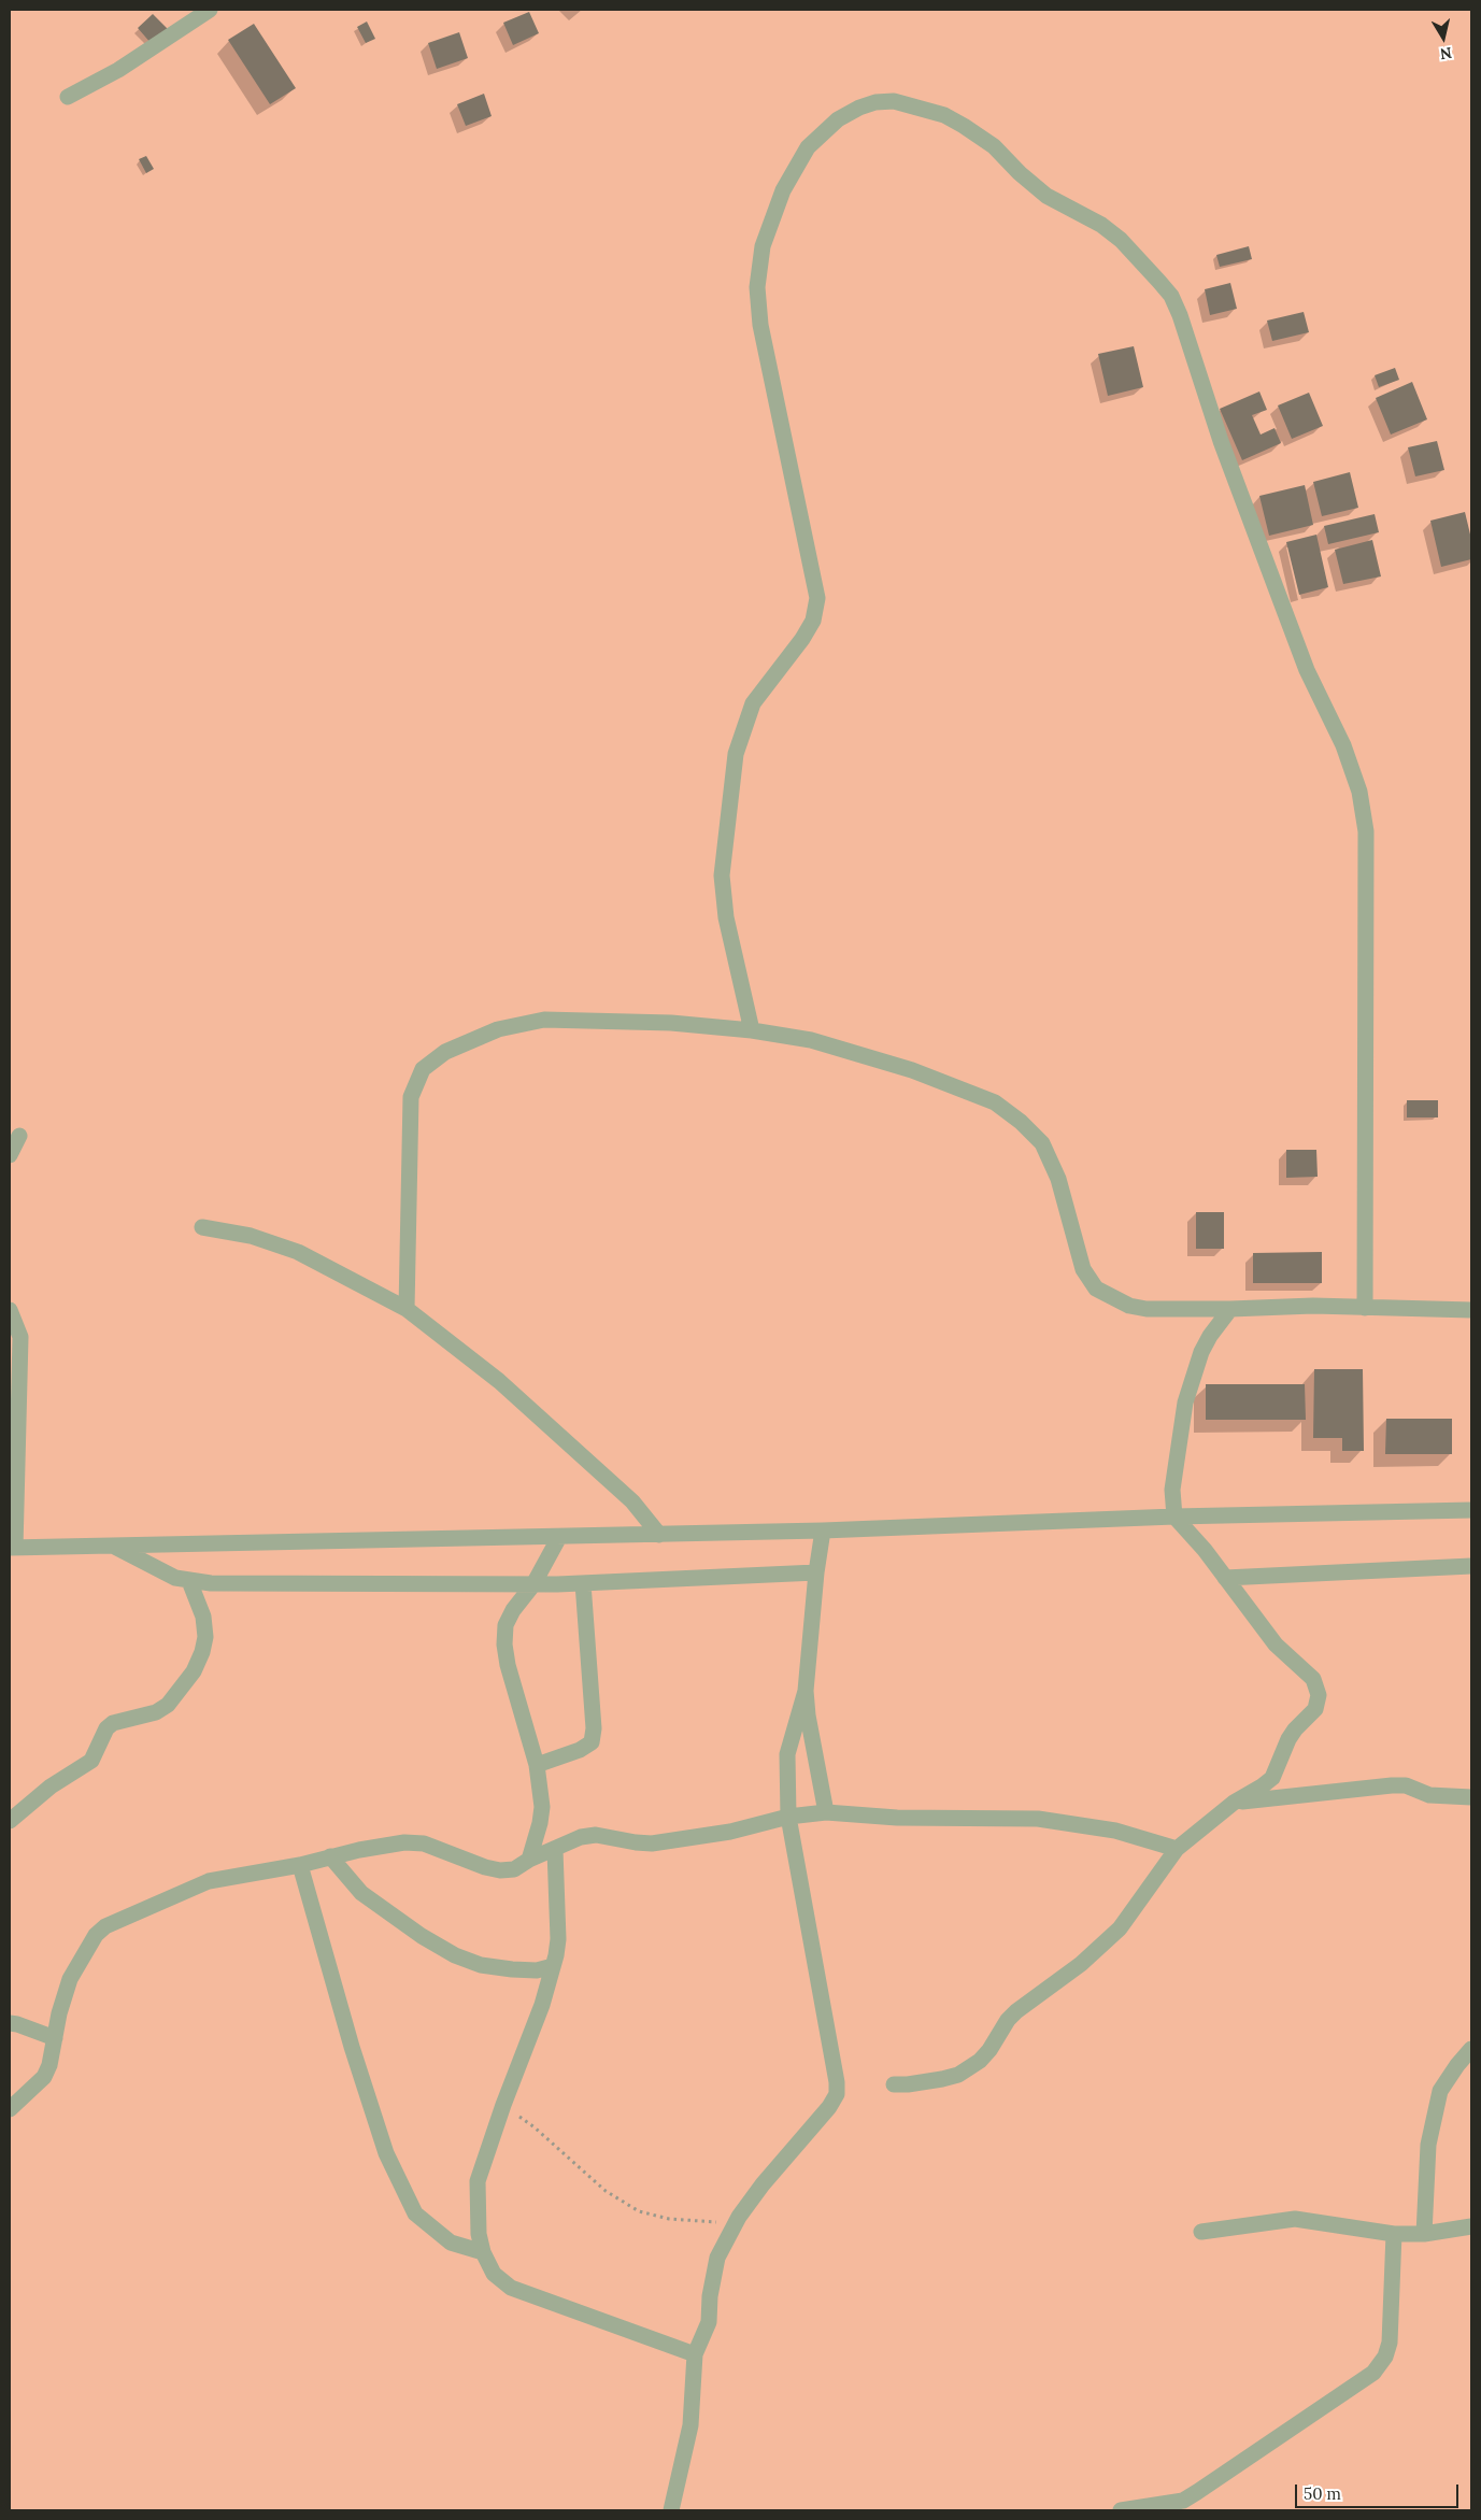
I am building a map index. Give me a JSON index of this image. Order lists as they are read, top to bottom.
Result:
{
  "scale_bar": "50 m",
  "north": "bottom"
}
